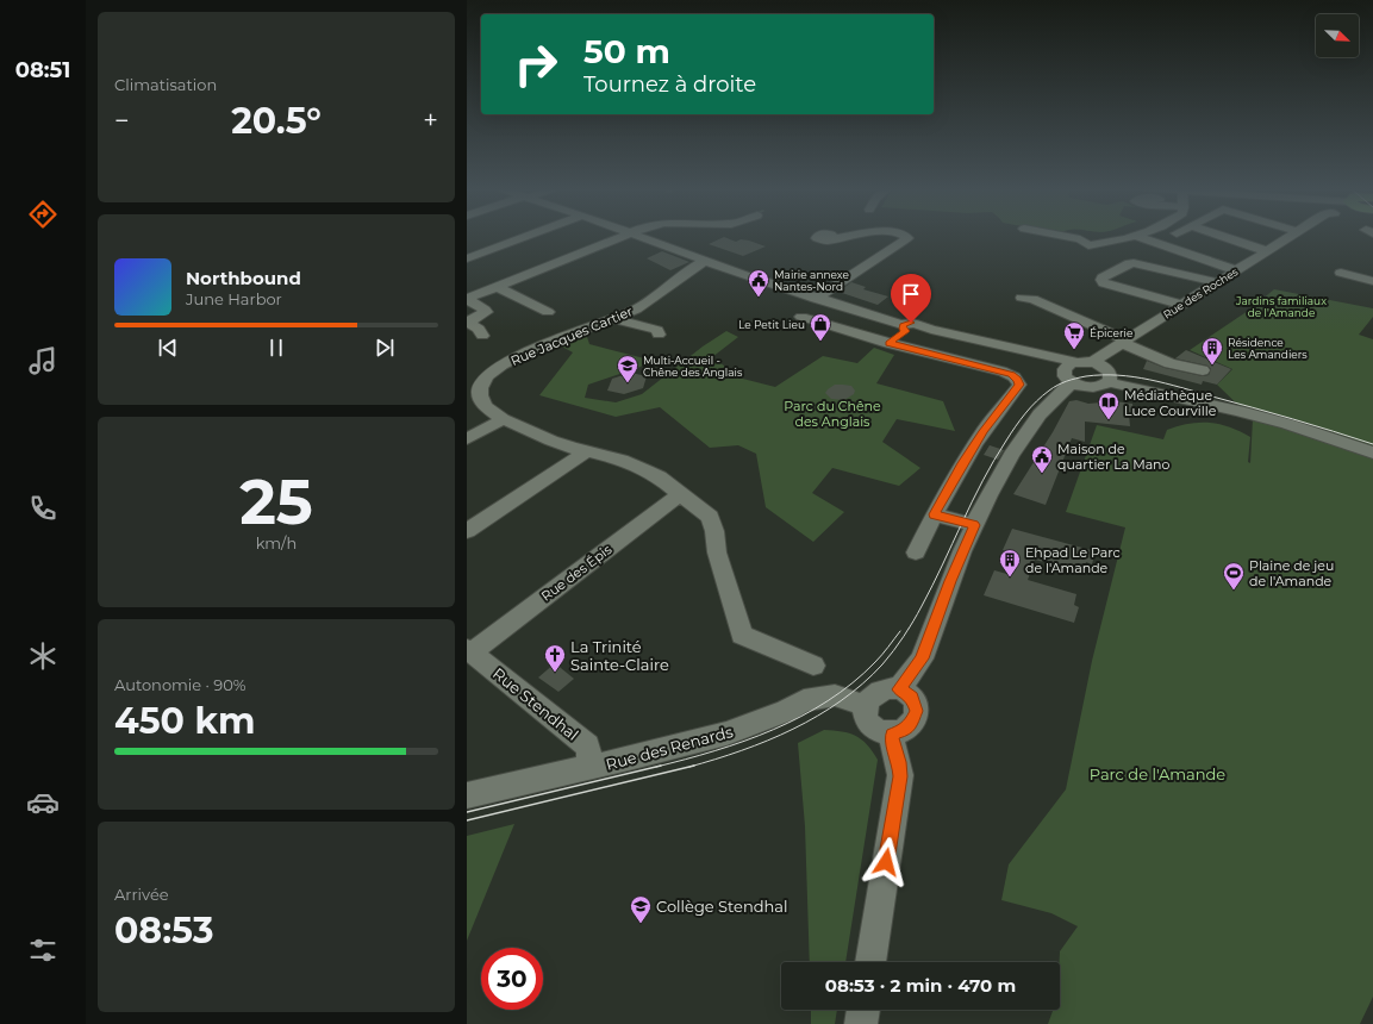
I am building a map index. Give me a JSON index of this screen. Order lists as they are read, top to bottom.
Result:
{
  "streets": {
    "street": [
      "Rue des Roches",
      "Rue Jacques Cartier",
      "Rue des Épis",
      "Rue Stendhal",
      "Rue des Renards"
    ]
  },
  "crossings": [
    ["Rue des Roches", "Rue des Renards"],
    ["Rue Jacques Cartier", "Rue des Épis"],
    ["Rue des Épis", "Rue Stendhal"],
    ["Rue Stendhal", "Rue des Renards"]
  ],
  "parks": ["Jardins familiaux de l'Amande", "Parc du Chêne des Anglais", "Parc de l'Amande"],
  "places": {
    "public building": ["Mairie annexe Nantes-Nord", "Maison de quartier La Mano"],
    "shop": ["Le Petit Lieu"],
    "supermarket": ["Épicerie"],
    "building": ["Résidence Les Amandiers", "Ehpad Le Parc de l'Amande"],
    "school or university": ["Multi-Accueil - Chêne des Anglais", "Collège Stendhal"],
    "library": ["Médiathèque Luce Courville"],
    "sports": ["Plaine de jeu de l'Amande"],
    "church": ["La Trinité Sainte-Claire"]
  },
  "north": "bottom right",
  "page": {
    "tabs": "08:51",
    "tile": [
      "Climatisation",
      ["25", "km/h"],
      ["Autonomie · 90%", "450 km"],
      ["Arrivée", "08:53"]
    ],
    "turn": ["50 m", "Tournez à droite"],
    "heat": ["−", "20.5°", "+"],
    "song": ["Northbound", "June Harbor"],
    "limit": "30",
    "trip": "08:53 · 2 min · 470 m"
  }
}
